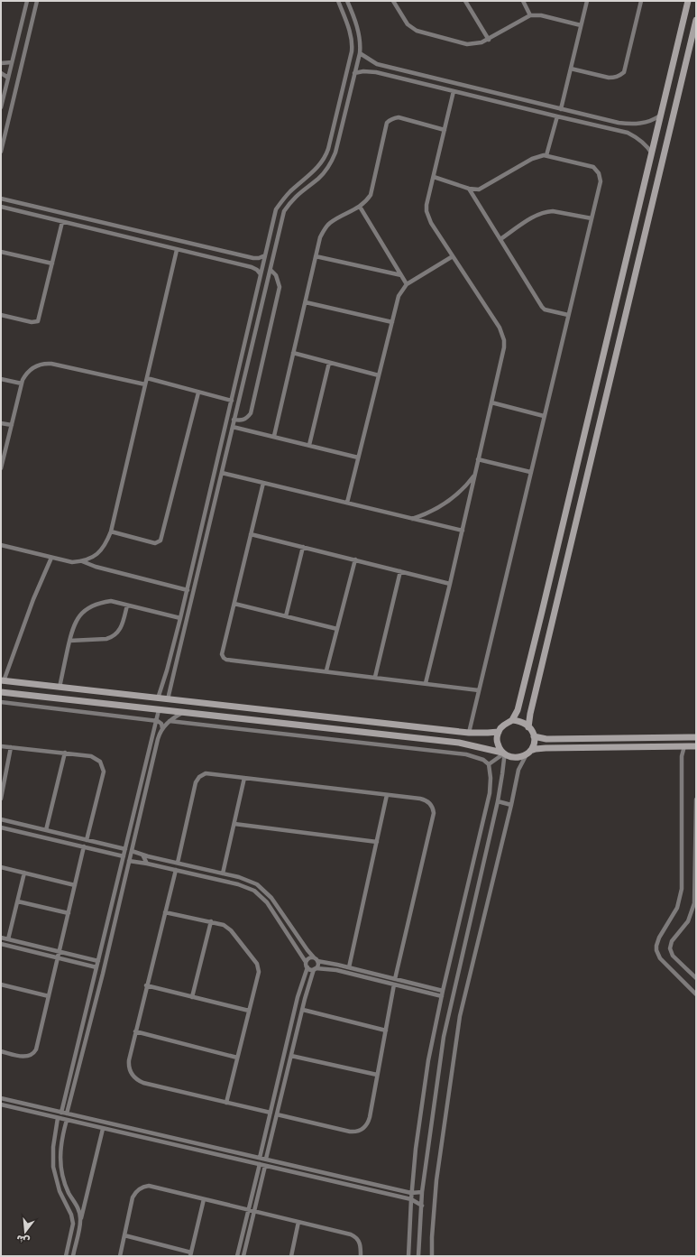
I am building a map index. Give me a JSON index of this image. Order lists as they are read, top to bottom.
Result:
{
  "north": "bottom"
}
